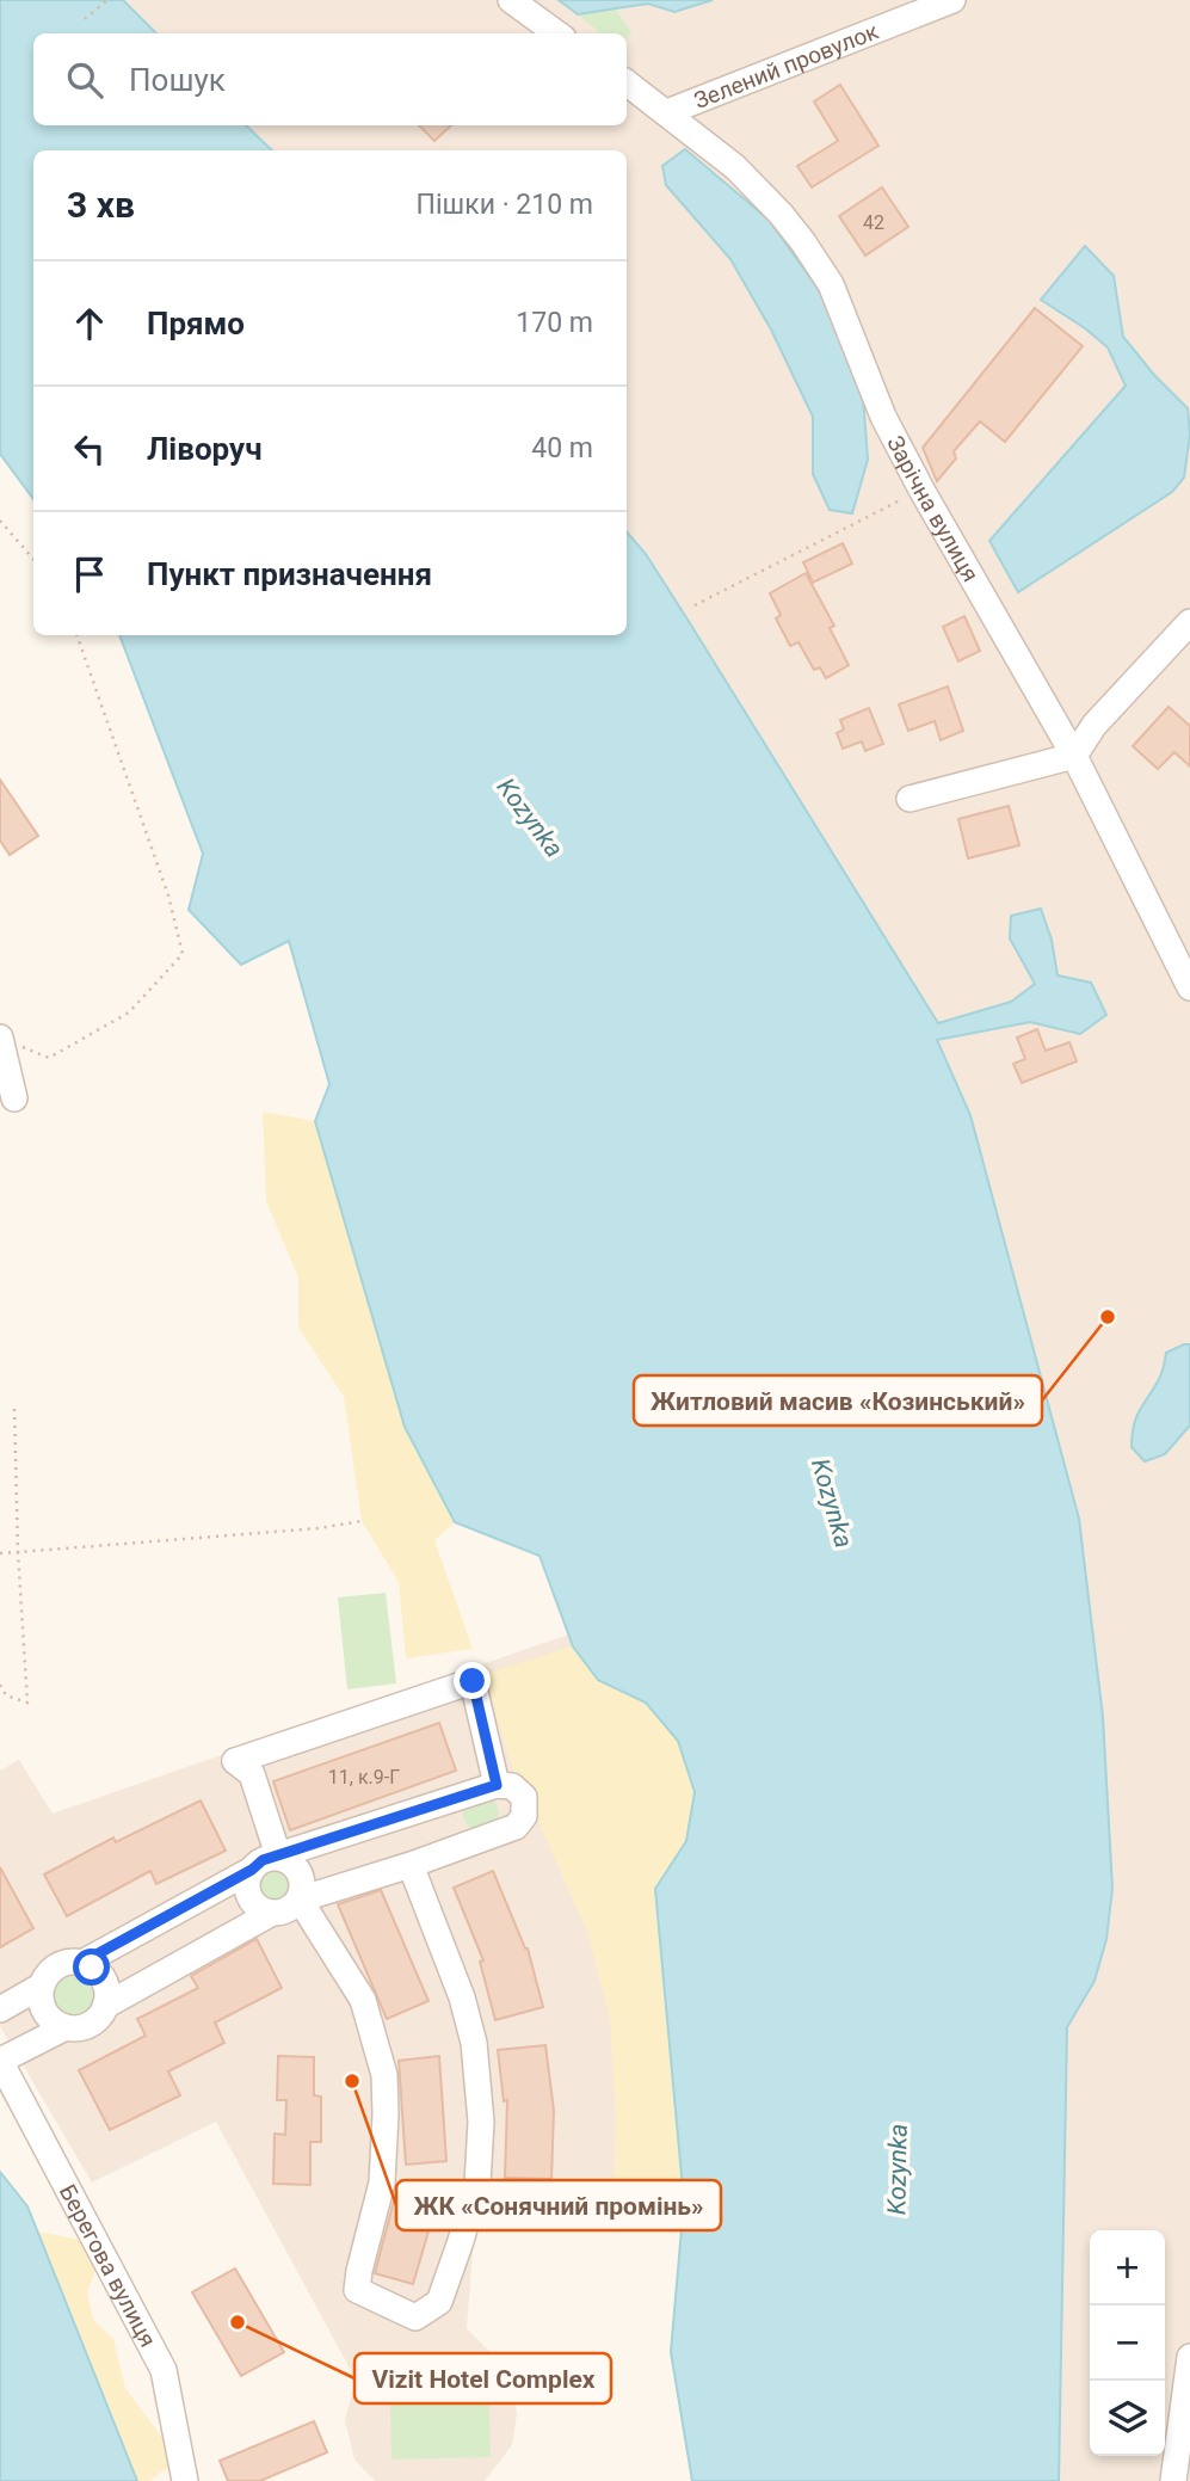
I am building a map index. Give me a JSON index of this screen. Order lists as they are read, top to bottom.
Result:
{
  "streets": {
    "street": ["Зелений провулок", "Зарічна вулиця", "Берегова вулиця"]
  },
  "crossings": [
    ["Зелений провулок", "Зарічна вулиця"]
  ],
  "water": ["Kozynka"],
  "places": ["Житловий масив «Козинський»", "ЖК «Сонячний промінь»", "Vizit Hotel Complex"],
  "house_numbers": ["42", "11, к.9-Г"],
  "page": {
    "search": "Пошук",
    "heading": ["3 хв", "Пішки · 210 m"],
    "list": [
      ["Прямо", "170 m"],
      ["Ліворуч", "40 m"],
      "Пункт призначення"
    ],
    "map_buttons": ["+", "−"]
  }
}
